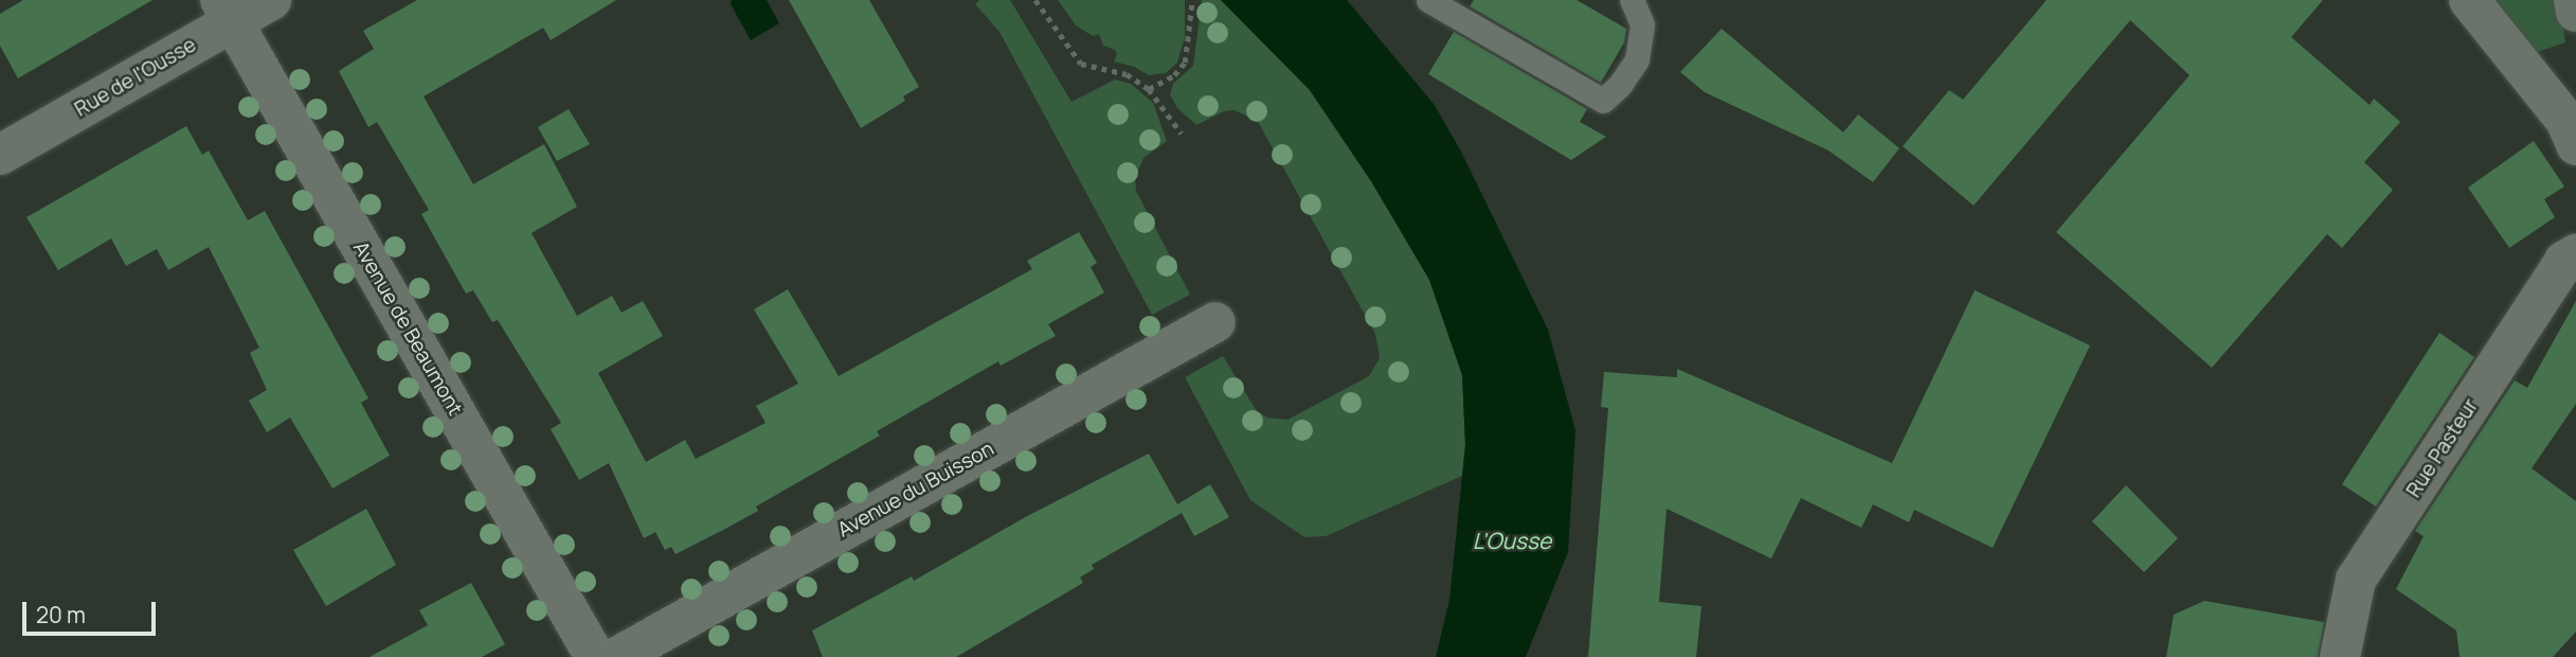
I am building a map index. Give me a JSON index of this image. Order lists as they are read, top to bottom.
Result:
{
  "streets": {
    "street": [
      "Rue de l'Ousse",
      "Avenue de Beaumont",
      "Rue Pasteur",
      "Avenue du Buisson"
    ]
  },
  "crossings": [
    ["Rue de l'Ousse", "Avenue de Beaumont"]
  ],
  "water": ["L'Ousse"],
  "scale_bar": "20 m"
}
